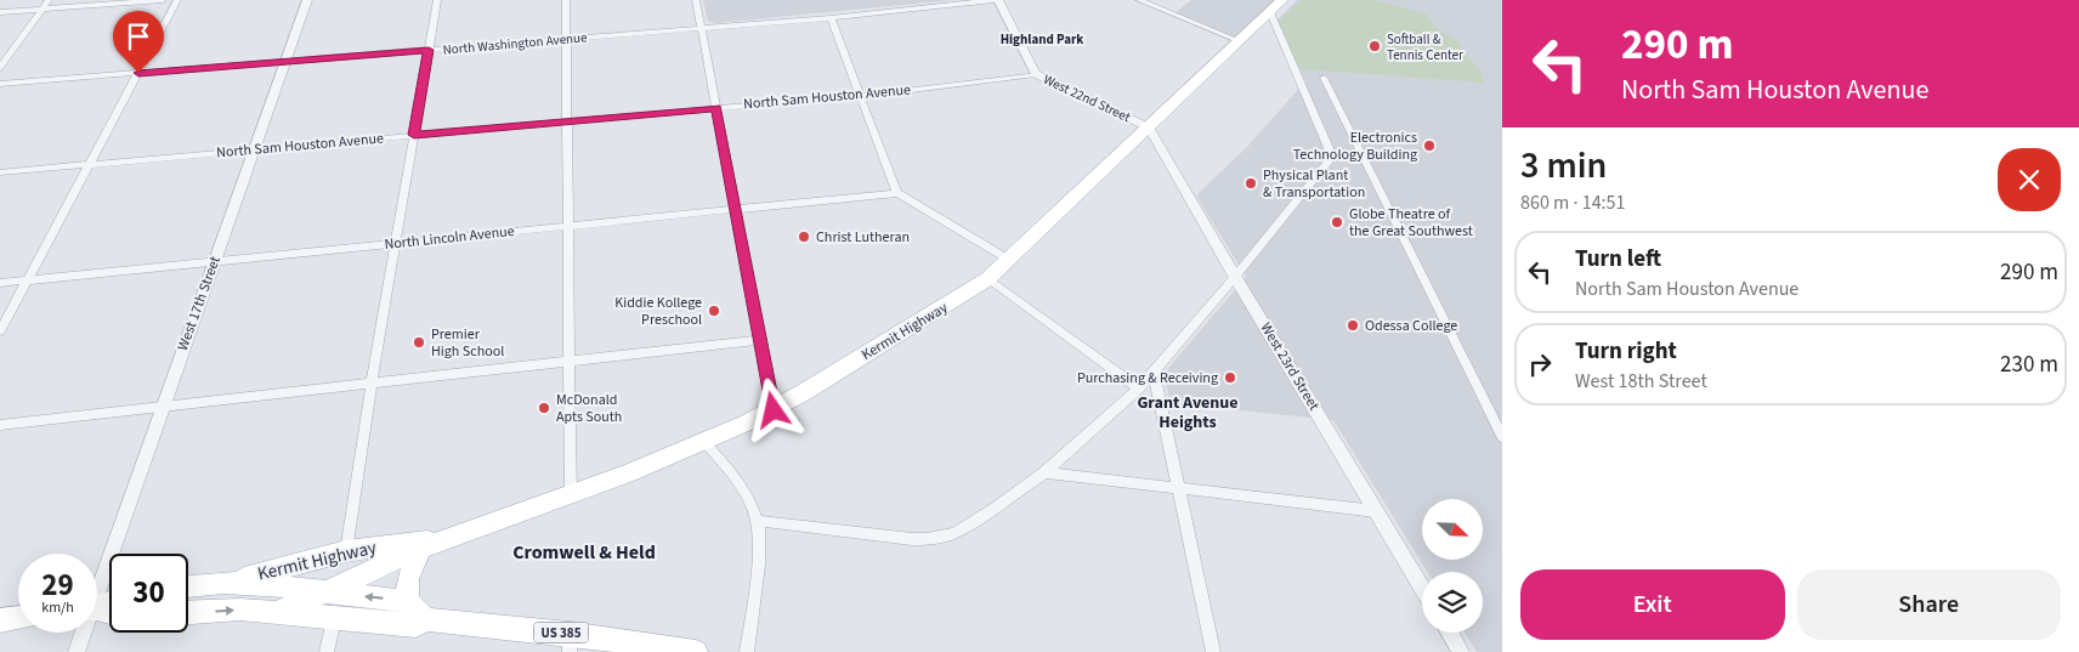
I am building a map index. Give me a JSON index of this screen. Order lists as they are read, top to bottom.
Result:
{
  "streets": {
    "main road": ["Kermit Highway", "US 385"],
    "street": [
      "North Washington Avenue",
      "North Sam Houston Avenue",
      "West 22nd Street",
      "North Lincoln Avenue",
      "West 17th Street",
      "West 23rd Street"
    ]
  },
  "crossings": [
    ["North Washington Avenue", "West 17th Street"],
    ["North Sam Houston Avenue", "West 22nd Street"],
    ["North Sam Houston Avenue", "West 17th Street"],
    ["West 22nd Street", "Kermit Highway"],
    ["West 22nd Street", "West 23rd Street"],
    ["North Lincoln Avenue", "West 17th Street"],
    ["Kermit Highway", "West 23rd Street"],
    ["Kermit Highway", "US 385"]
  ],
  "districts": ["Highland Park", "Grant Avenue Heights", "Cromwell & Held"],
  "places": [
    "Softball & Tennis Center",
    "Electronics Technology Building",
    "Physical Plant & Transportation",
    "Globe Theatre of the Great Southwest",
    "Christ Lutheran",
    "Kiddie Kollege Preschool",
    "Odessa College",
    "Premier High School",
    "Purchasing & Receiving",
    "McDonald Apts South"
  ],
  "north": "bottom right",
  "page": {
    "turn": ["290 m", "North Sam Houston Avenue"],
    "heading": ["3 min", "860 m · 14:51"],
    "list": [
      {
        "name": "Turn left",
        "note": "North Sam Houston Avenue",
        "value": "290 m"
      },
      {
        "name": "Turn right",
        "note": "West 18th Street",
        "value": "230 m"
      }
    ],
    "speed": "29 km/h",
    "limit": "30",
    "buttons": ["Exit", "Share"]
  }
}
